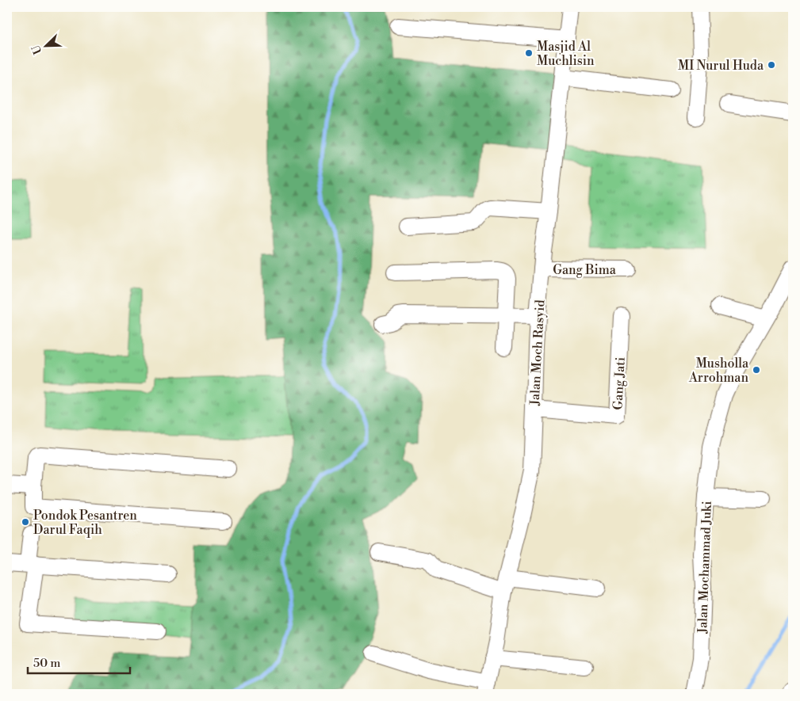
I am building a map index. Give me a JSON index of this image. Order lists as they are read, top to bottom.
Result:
{
  "streets": {
    "street": [
      "Gang Bima",
      "Jalan Moch Rasyid",
      "Gang Jati",
      "Jalan Mochammad Juki"
    ]
  },
  "crossings": [
    ["Gang Bima", "Jalan Moch Rasyid"],
    ["Jalan Moch Rasyid", "Gang Jati"]
  ],
  "places": [
    "Masjid Al Muchlisin",
    "MI Nurul Huda",
    "Musholla Arrohman",
    "Pondok Pesantren Darul Faqih"
  ],
  "scale_bar": "50 m",
  "north": "bottom left"
}
